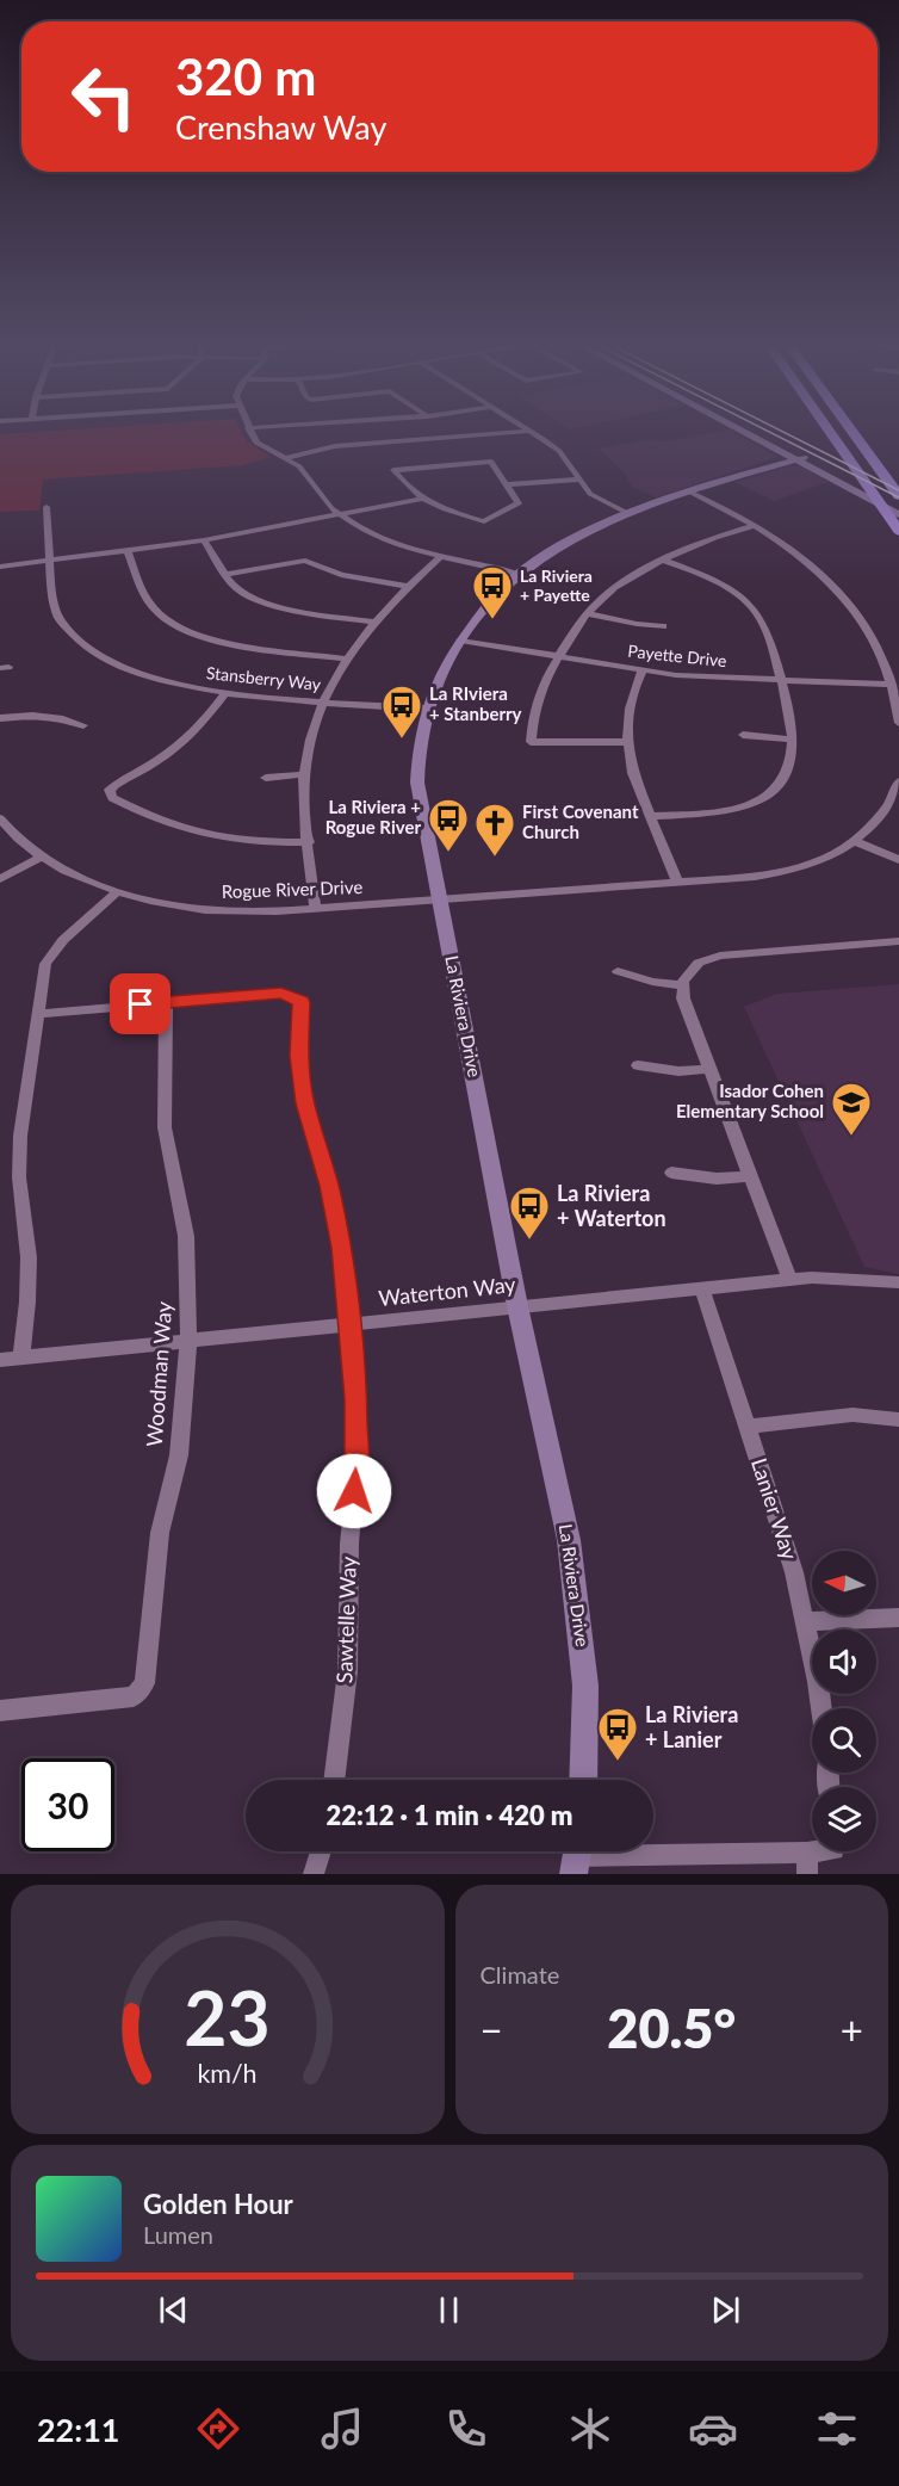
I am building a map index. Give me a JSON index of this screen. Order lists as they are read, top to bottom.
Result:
{
  "streets": {
    "street": [
      "Payette Drive",
      "Stansberry Way",
      "Rogue River Drive",
      "La Riviera Drive",
      "Waterton Way",
      "Woodman Way",
      "Lanier Way",
      "Sawtelle Way"
    ]
  },
  "crossings": [
    ["Payette Drive", "La Riviera Drive"],
    ["Stansberry Way", "La Riviera Drive"],
    ["Rogue River Drive", "La Riviera Drive"],
    ["La Riviera Drive", "Waterton Way"],
    ["Waterton Way", "Woodman Way"],
    ["Waterton Way", "Lanier Way"],
    ["Waterton Way", "Sawtelle Way"],
    ["Woodman Way", "Sawtelle Way"]
  ],
  "places": {
    "bus stop": [
      "La Riviera + Payette",
      "La RIviera + Stanberry",
      "La Riviera + Rogue River",
      "La Riviera + Waterton",
      "La Riviera + Lanier"
    ],
    "church": ["First Covenant Church"],
    "school or university": ["Isador Cohen Elementary School"]
  },
  "north": "left",
  "page": {
    "turn": ["320 m", "Crenshaw Way"],
    "limit": "30",
    "trip": "22:12 · 1 min · 420 m",
    "tile": "Climate",
    "heat": ["−", "20.5°", "+"],
    "song": ["Golden Hour", "Lumen"],
    "tabs": "22:11",
    "gauge": ["23", "km/h"]
  }
}
